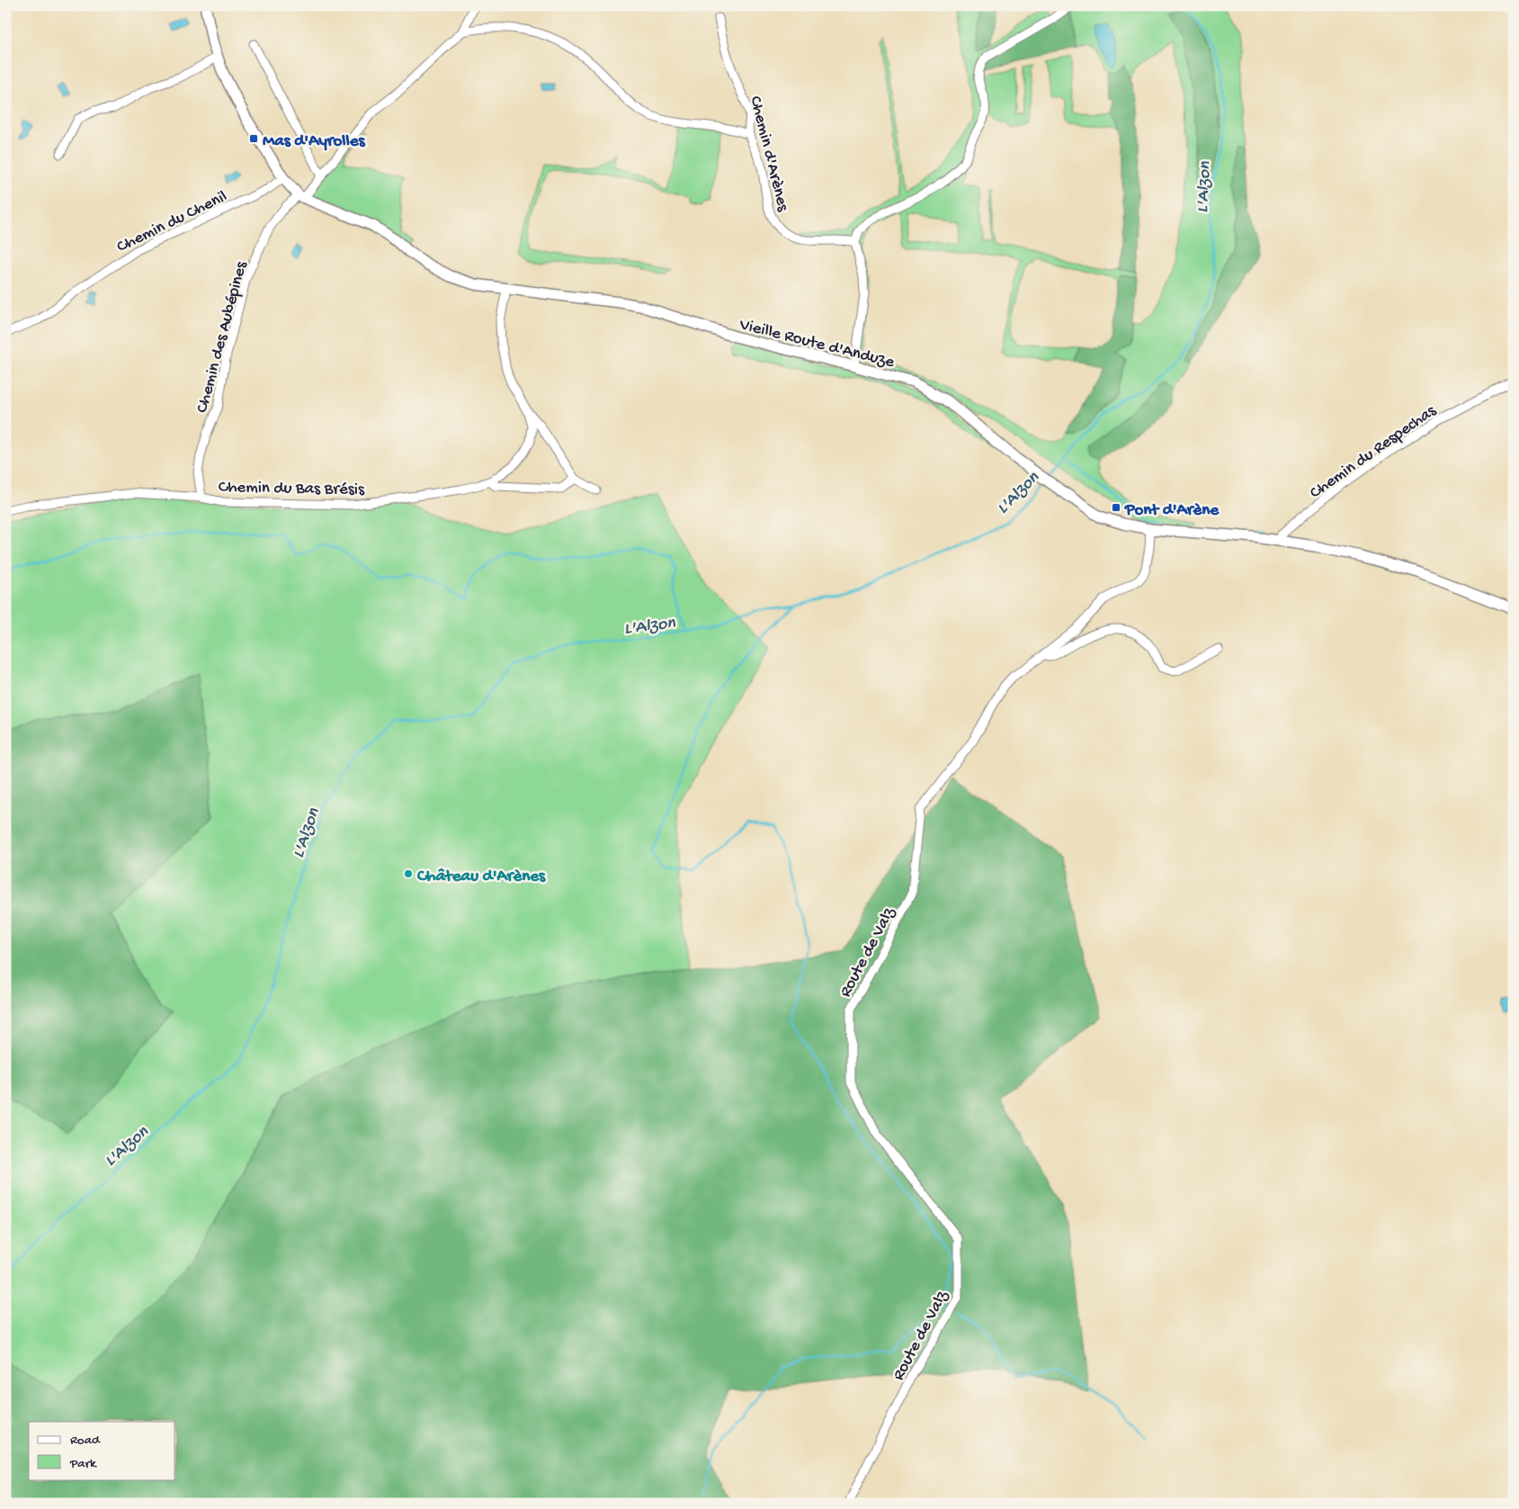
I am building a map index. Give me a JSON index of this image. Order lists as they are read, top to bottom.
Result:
{
  "streets": {
    "street": [
      "Chemin d'Arènes",
      "Chemin du Chenil",
      "Chemin des Aubépines",
      "Vieille Route d'Anduze",
      "Chemin du Respechas",
      "Chemin du Bas Brésis",
      "Route de Valz"
    ]
  },
  "crossings": [
    ["Chemin du Chenil", "Vieille Route d'Anduze"],
    ["Chemin des Aubépines", "Vieille Route d'Anduze"],
    ["Chemin des Aubépines", "Chemin du Bas Brésis"],
    ["Vieille Route d'Anduze", "Chemin du Respechas"],
    ["Vieille Route d'Anduze", "Chemin du Bas Brésis"],
    ["Vieille Route d'Anduze", "Route de Valz"]
  ],
  "water": ["L'Alzon"],
  "places": {
    "transit": ["Mas d'Ayrolles", "Pont d'Arène"],
    "other": ["Château d'Arènes"]
  },
  "legend": ["Road", "Park"]
}
